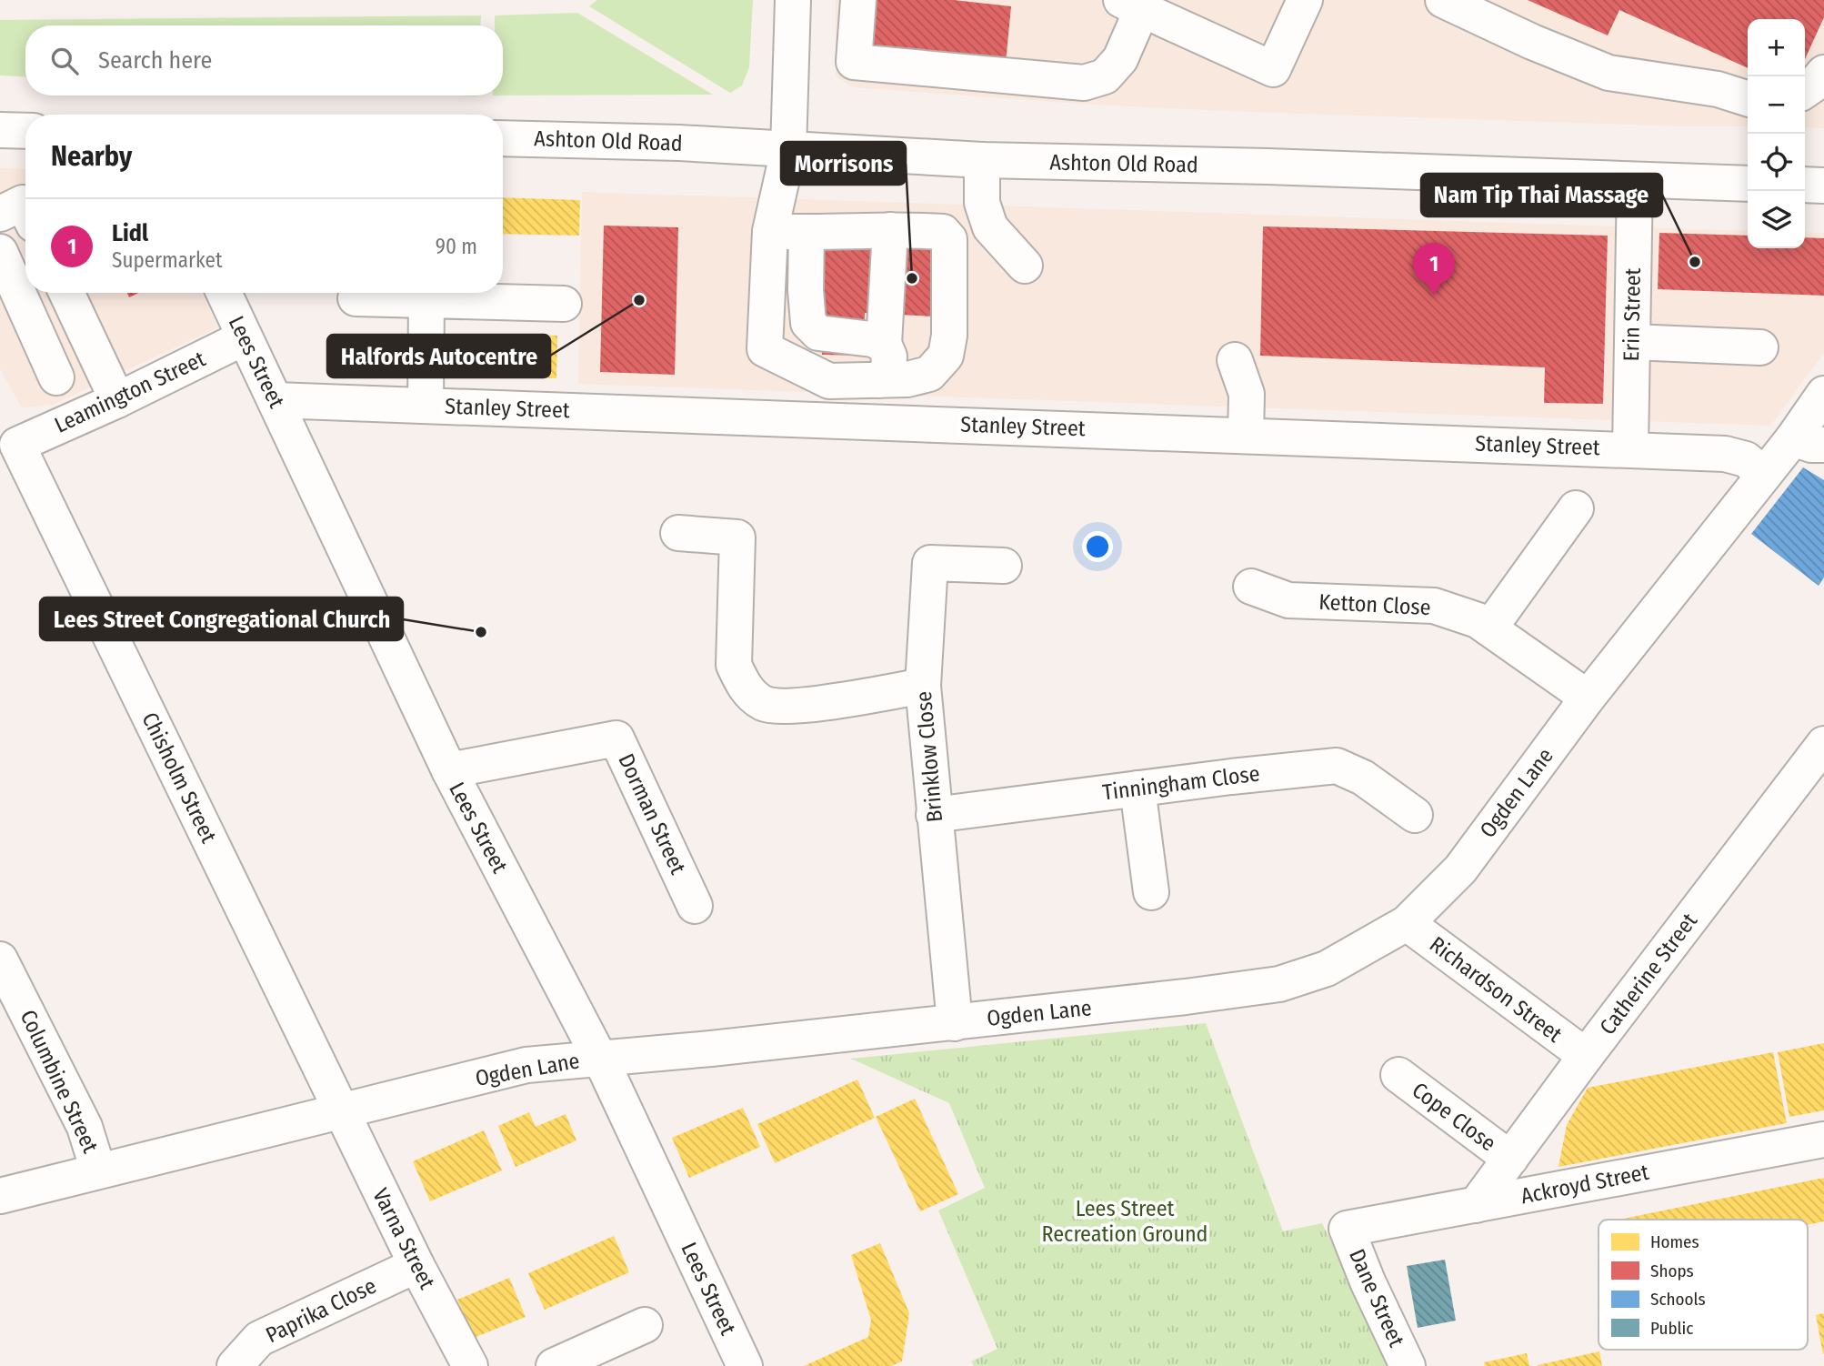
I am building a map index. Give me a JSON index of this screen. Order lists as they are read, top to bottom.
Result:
{
  "streets": {
    "main road": [
      "Ashton Old Road",
      "Erin Street",
      "Lees Street",
      "Leamington Street",
      "Stanley Street",
      "Ketton Close",
      "Brinklow Close",
      "Chisholm Street",
      "Tinningham Close",
      "Ogden Lane",
      "Dorman Street",
      "Catherine Street",
      "Richardson Street",
      "Columbine Street",
      "Cope Close",
      "Ackroyd Street",
      "Varna Street",
      "Dane Street",
      "Paprika Close"
    ]
  },
  "crossings": [
    ["Ashton Old Road", "Erin Street"],
    ["Erin Street", "Stanley Street"],
    ["Lees Street", "Leamington Street"],
    ["Lees Street", "Stanley Street"],
    ["Lees Street", "Ogden Lane"],
    ["Lees Street", "Dorman Street"],
    ["Leamington Street", "Chisholm Street"],
    ["Stanley Street", "Ogden Lane"],
    ["Ketton Close", "Ogden Lane"],
    ["Brinklow Close", "Tinningham Close"],
    ["Brinklow Close", "Ogden Lane"],
    ["Chisholm Street", "Ogden Lane"],
    ["Chisholm Street", "Varna Street"],
    ["Ogden Lane", "Richardson Street"],
    ["Ogden Lane", "Columbine Street"],
    ["Ogden Lane", "Varna Street"],
    ["Catherine Street", "Richardson Street"],
    ["Catherine Street", "Cope Close"],
    ["Catherine Street", "Ackroyd Street"],
    ["Ackroyd Street", "Dane Street"],
    ["Varna Street", "Paprika Close"]
  ],
  "parks": ["Lees Street Recreation Ground"],
  "places": [
    "Nam Tip Thai Massage",
    "Morrisons",
    "Halfords Autocentre",
    "Lees Street Congregational Church"
  ],
  "legend": [
    "Homes",
    "Shops",
    "Schools",
    "Public"
  ],
  "page": {
    "map_buttons": ["+", "−"],
    "search": "Search here",
    "heading": "Nearby",
    "list": [
      {
        "mark": "1",
        "name": "Lidl",
        "note": "Supermarket",
        "value": "90 m"
      }
    ],
    "pins": "1"
  }
}
